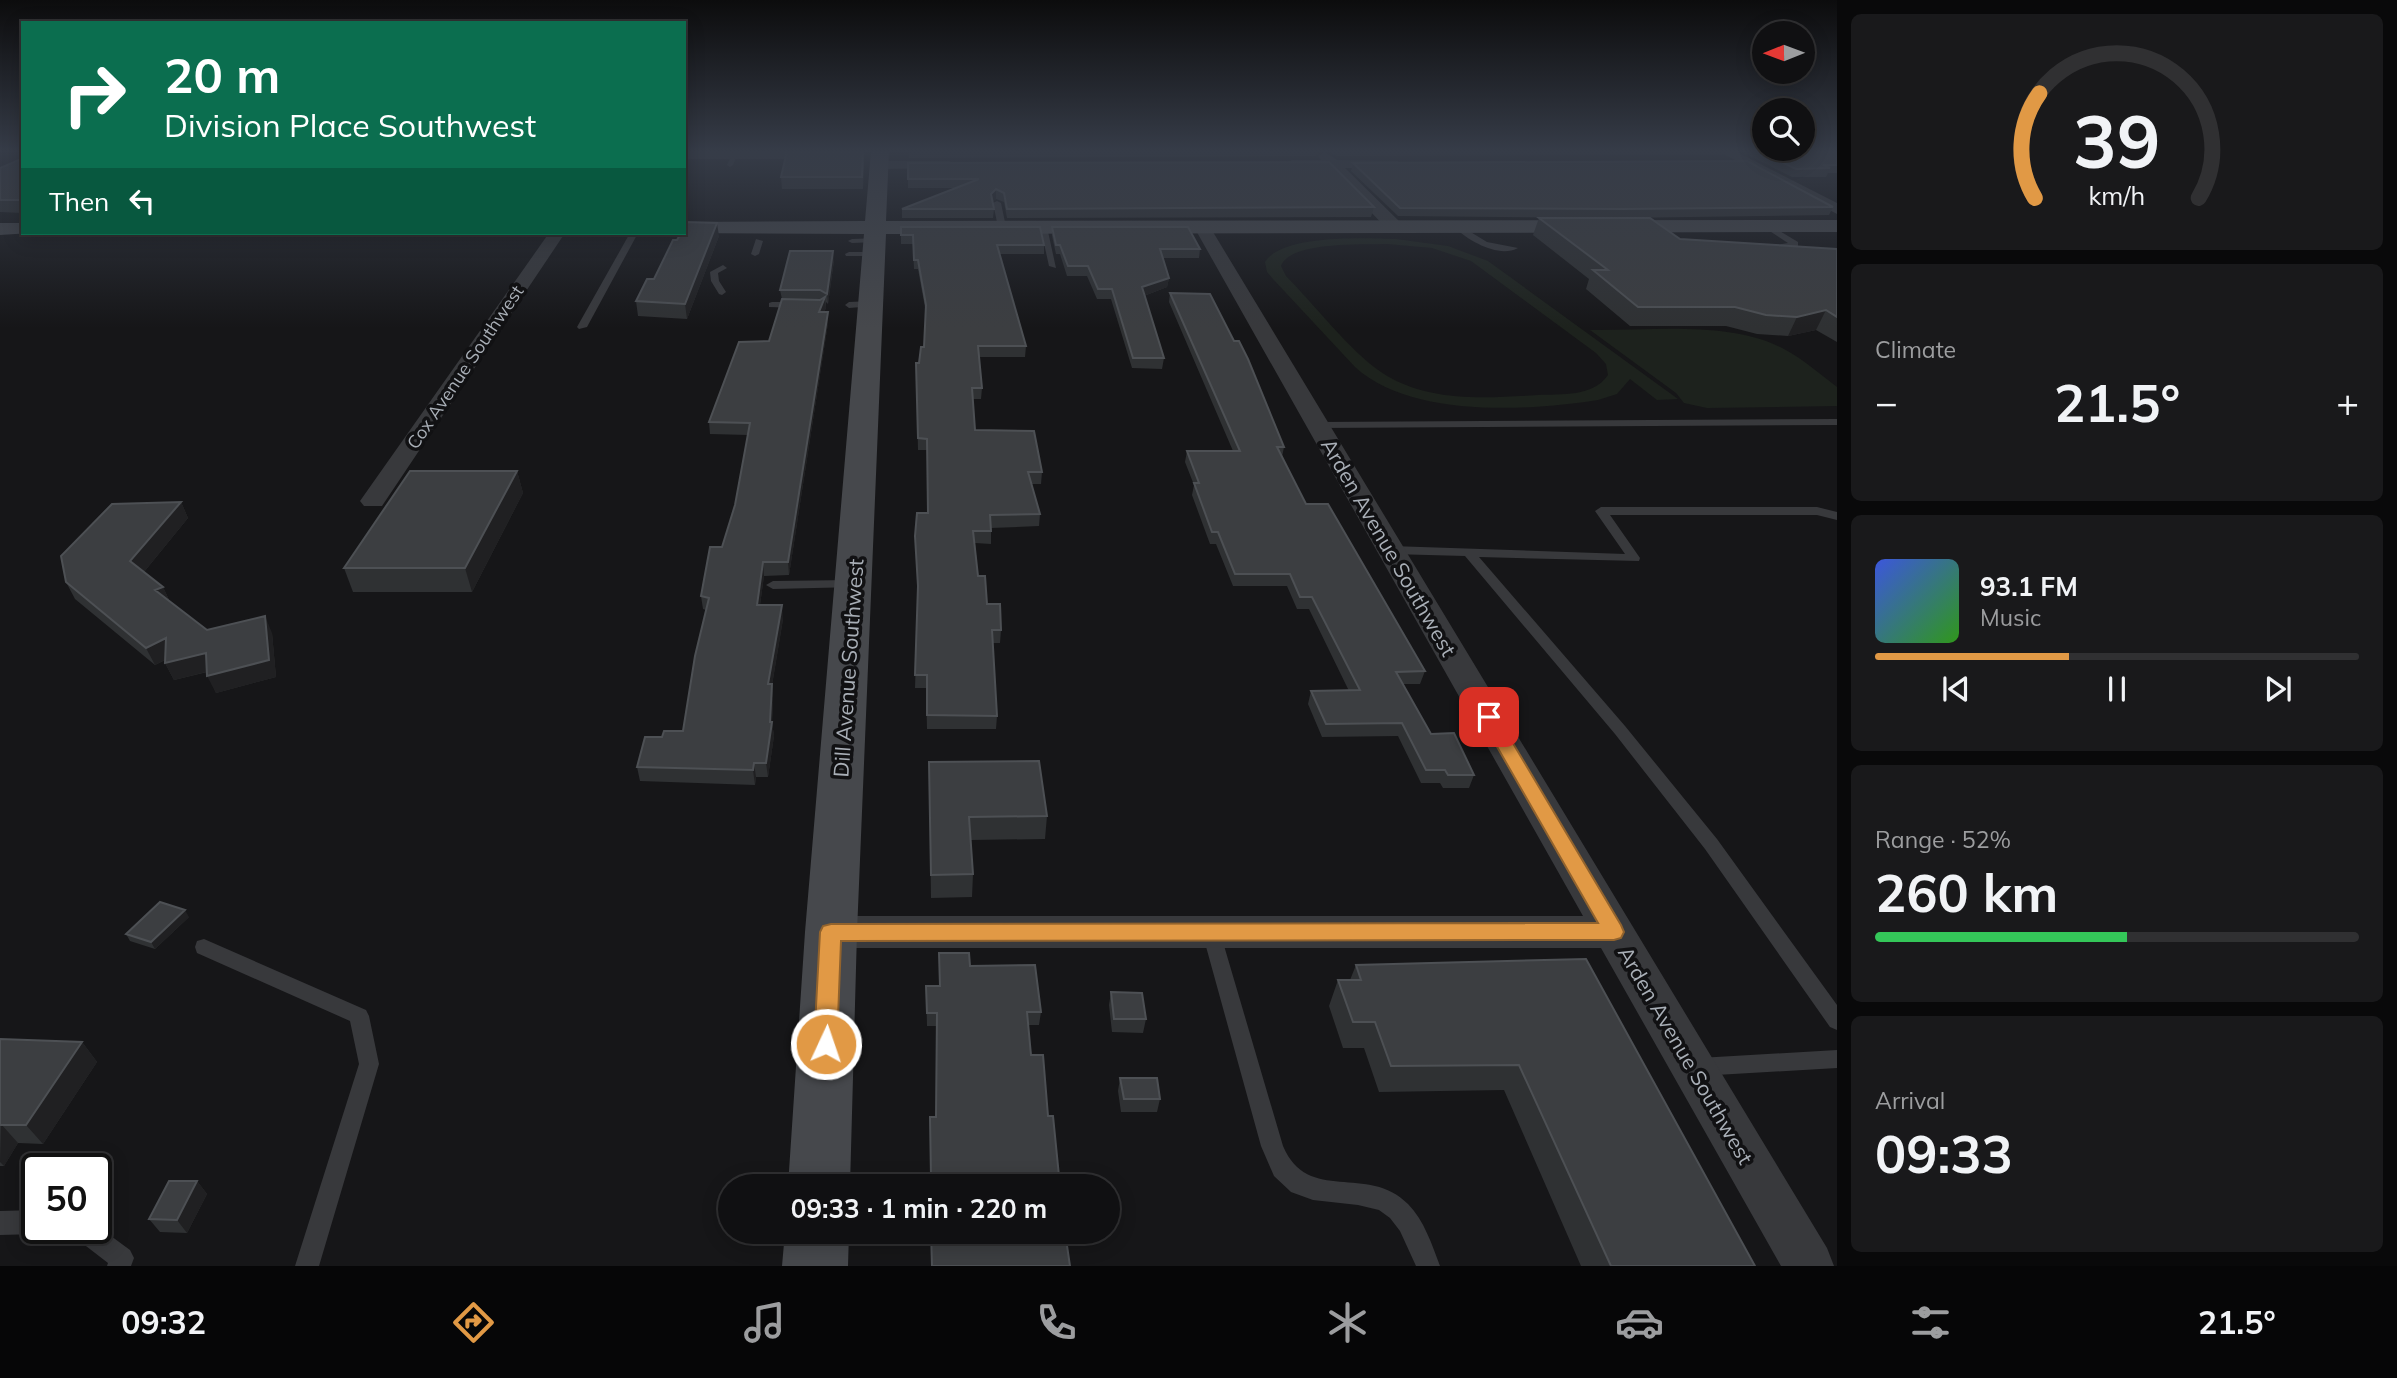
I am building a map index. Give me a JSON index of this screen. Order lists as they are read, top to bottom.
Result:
{
  "streets": {
    "main road": ["Dill Avenue Southwest"],
    "street": ["Cox Avenue Southwest", "Arden Avenue Southwest"]
  },
  "north": "left",
  "page": {
    "turn": ["20 m", "Division Place Southwest"],
    "then": "Then",
    "tile": [
      "Climate",
      ["Range · 52%", "260 km"],
      ["Arrival", "09:33"]
    ],
    "heat": ["−", "21.5°", "+"],
    "song": ["93.1 FM", "Music"],
    "limit": "50",
    "trip": "09:33 · 1 min · 220 m",
    "tabs": ["09:32", "21.5°"],
    "gauge": ["39", "km/h"]
  }
}
